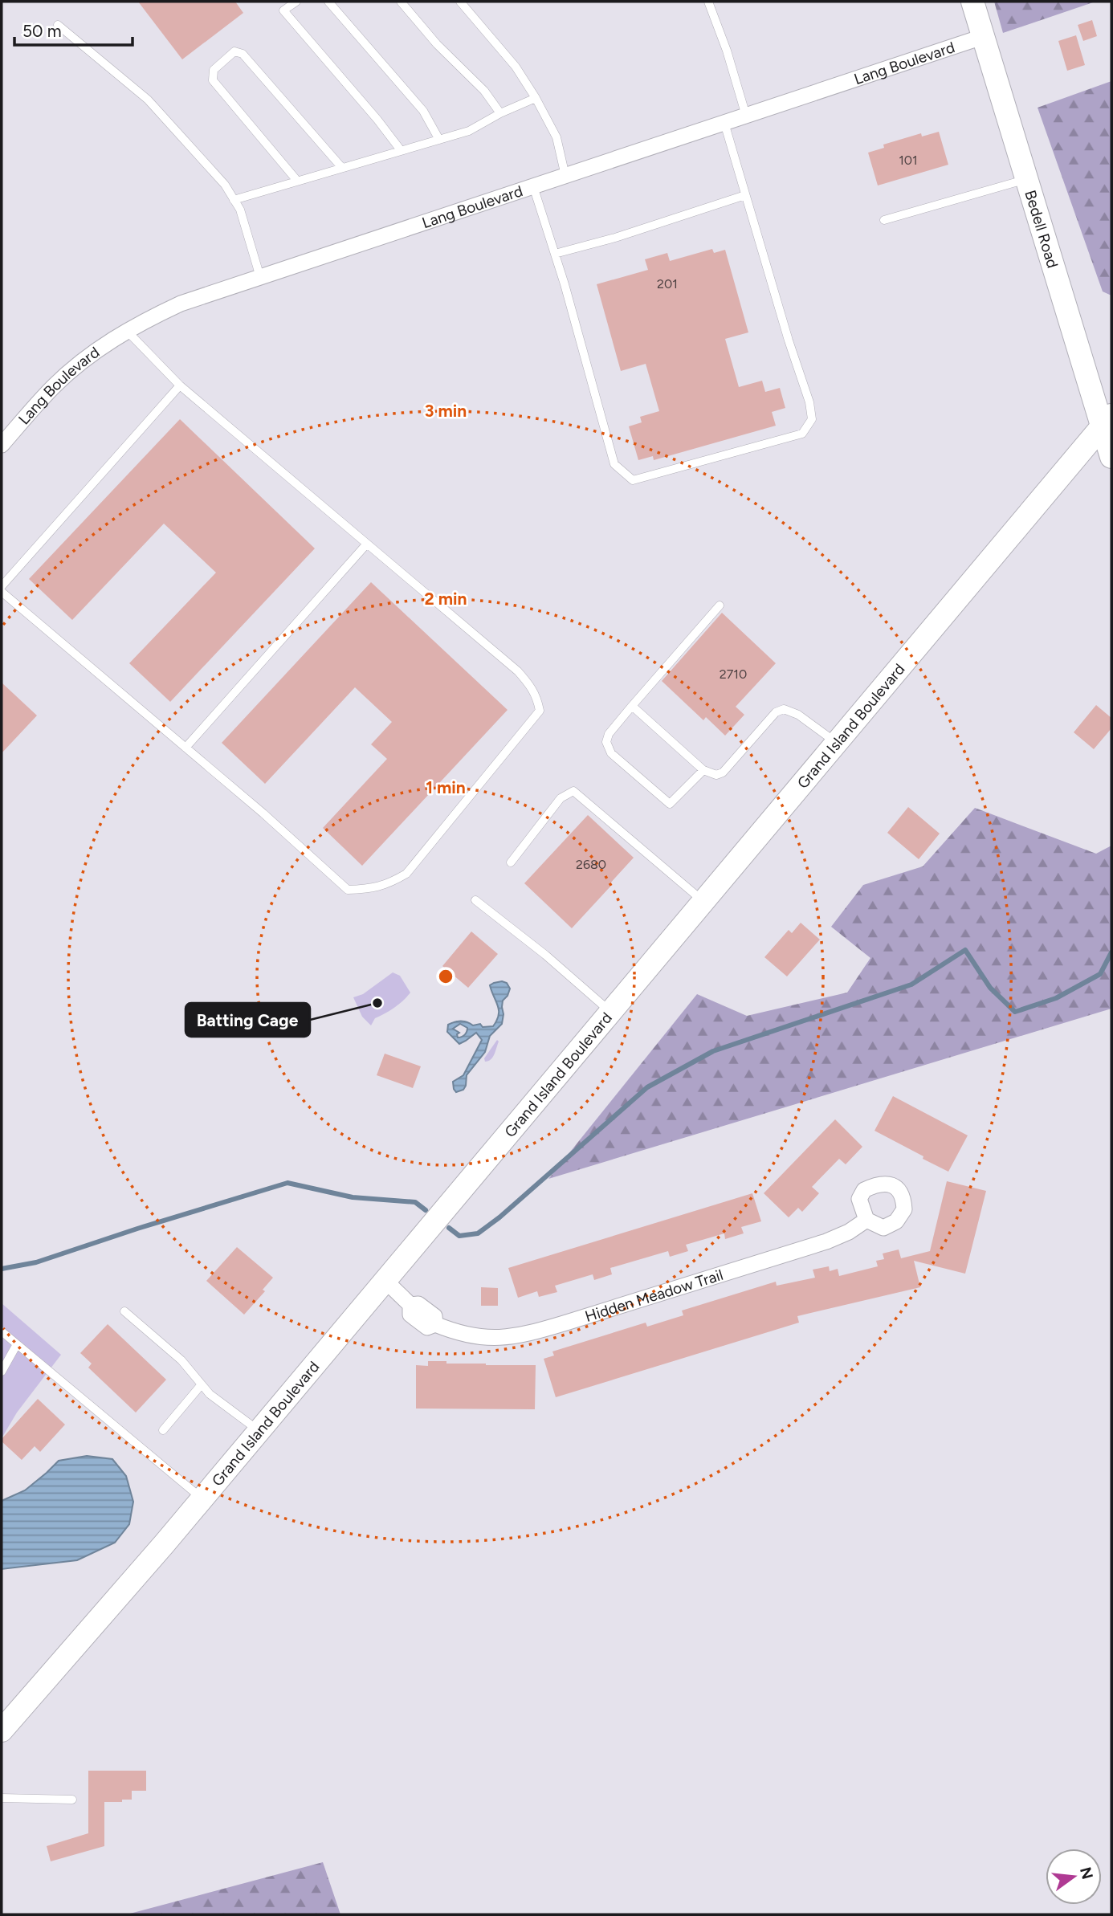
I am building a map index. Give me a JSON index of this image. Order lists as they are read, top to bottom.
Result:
{
  "streets": {
    "main road": ["Bedell Road", "Grand Island Boulevard"],
    "street": ["Lang Boulevard", "Hidden Meadow Trail"]
  },
  "crossings": [
    ["Lang Boulevard", "Bedell Road"],
    ["Bedell Road", "Grand Island Boulevard"],
    ["Grand Island Boulevard", "Hidden Meadow Trail"]
  ],
  "places": ["Batting Cage"],
  "house_numbers": [
    "101",
    "201",
    "2710",
    "2680"
  ],
  "scale_bar": "50 m",
  "north": "right",
  "rings": ["3 min", "2 min", "1 min"]
}
